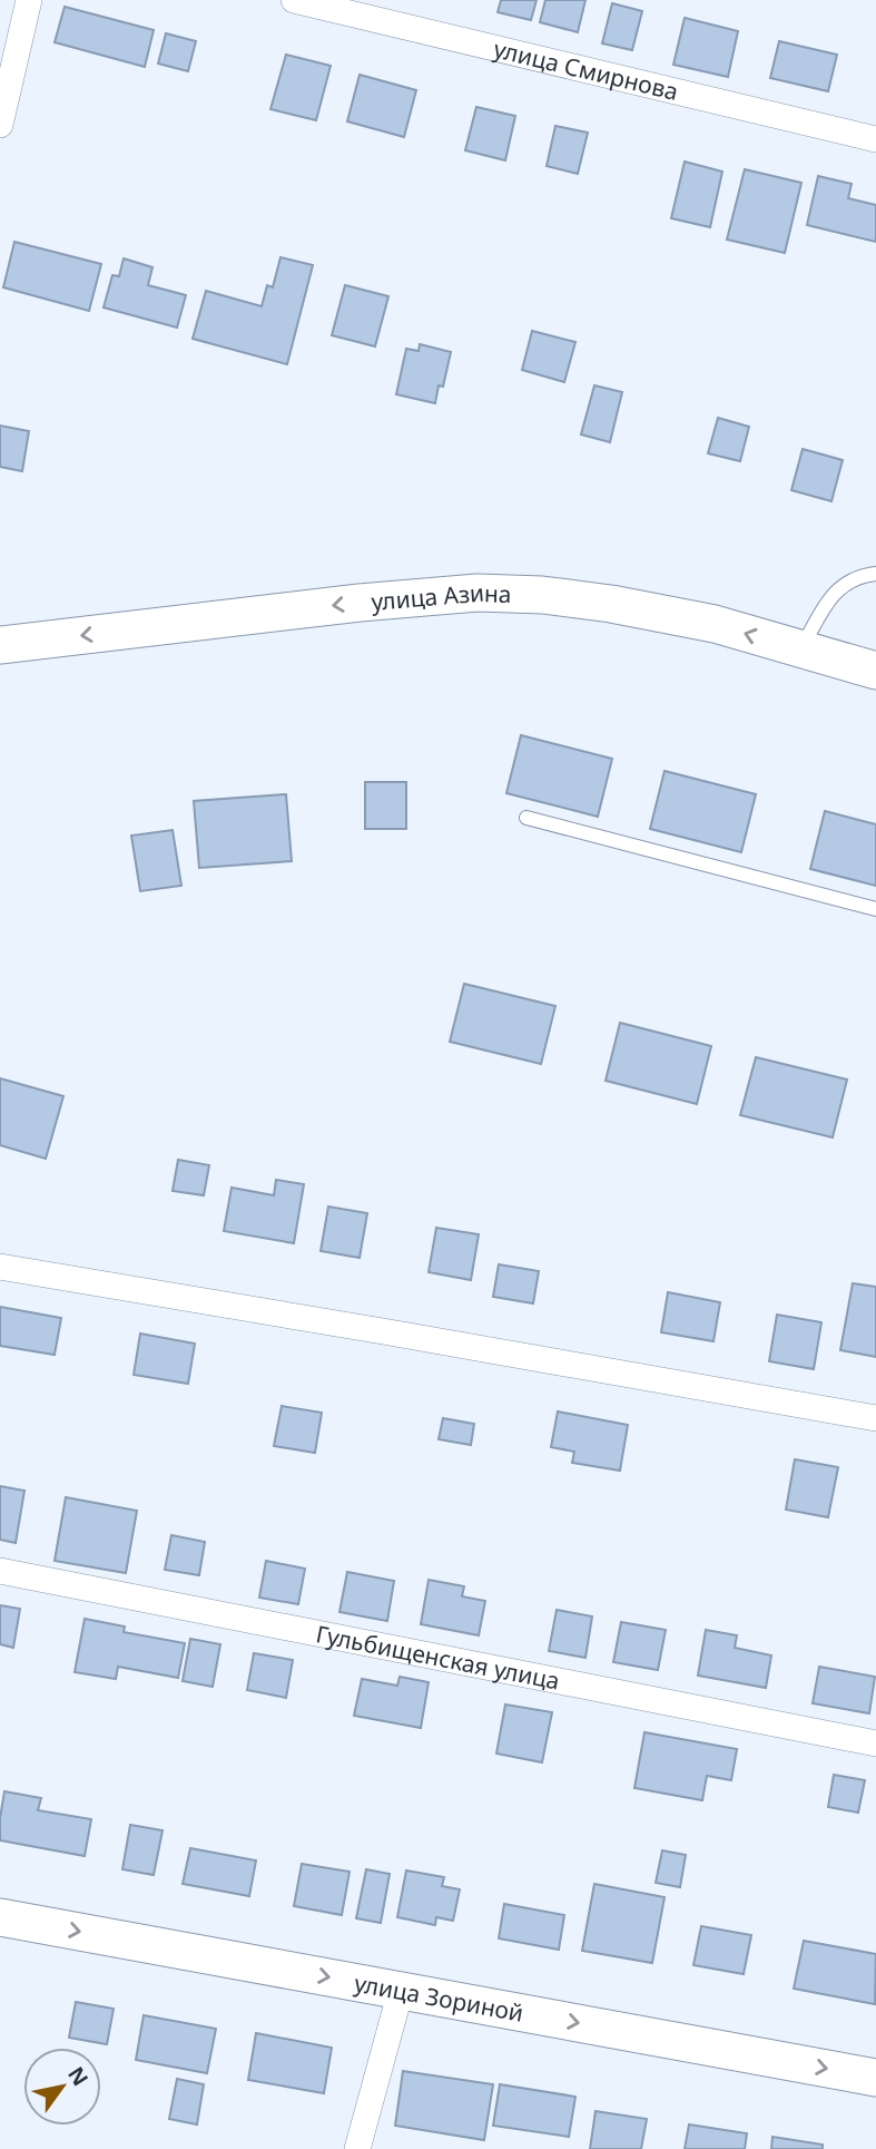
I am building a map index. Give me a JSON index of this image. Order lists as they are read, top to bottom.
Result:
{
  "streets": {
    "main road": ["улица Азина", "улица Зориной"],
    "street": ["улица Смирнова", "Гульбищенская улица"]
  },
  "one_way": ["улица Азина", "улица Зориной"],
  "north": "top right"
}
